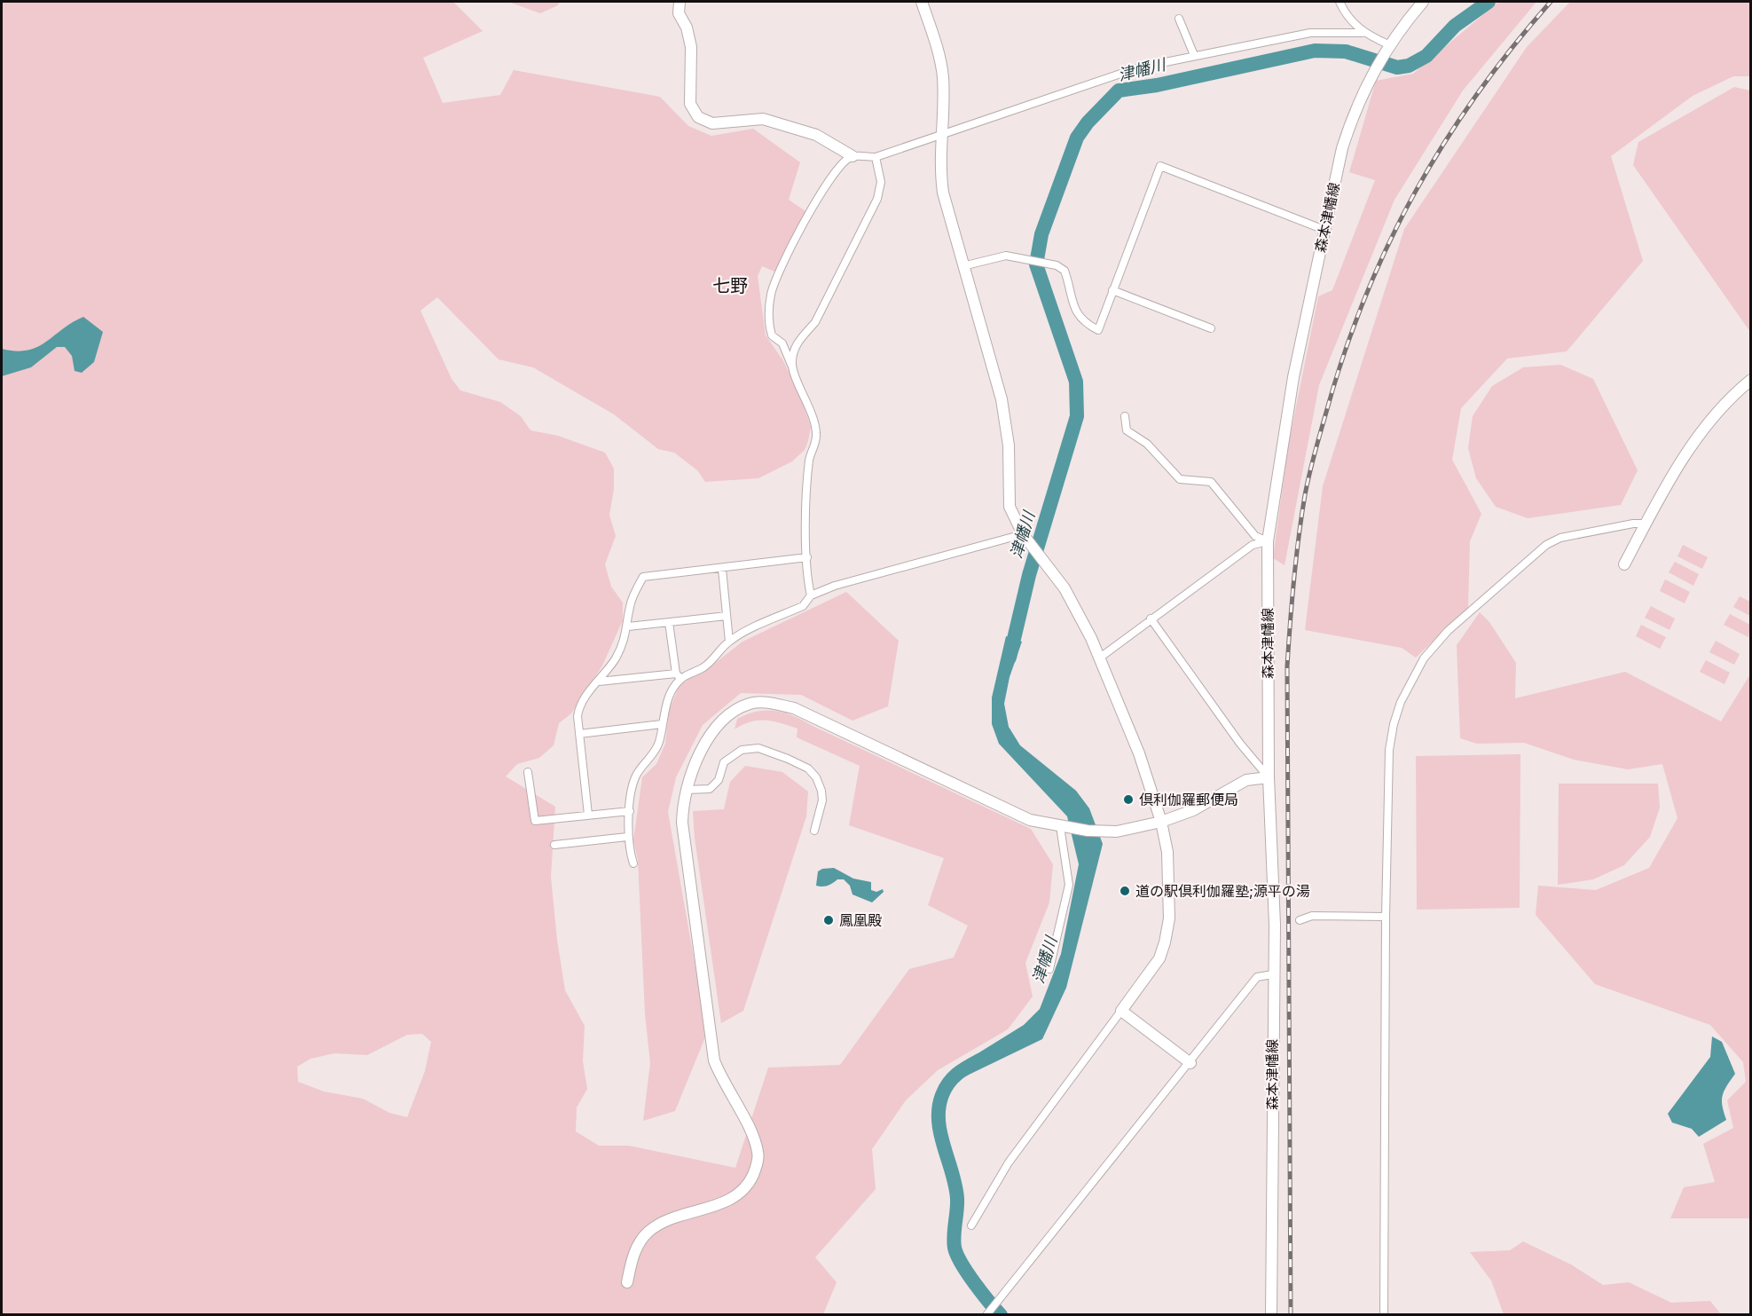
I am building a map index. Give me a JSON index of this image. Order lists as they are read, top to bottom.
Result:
{
  "streets": {
    "street": ["森本津幡線"]
  },
  "districts": ["七野"],
  "water": ["津幡川"],
  "places": ["倶利伽羅郵便局", "道の駅倶利伽羅塾;源平の湯", "鳳凰殿"]
}
